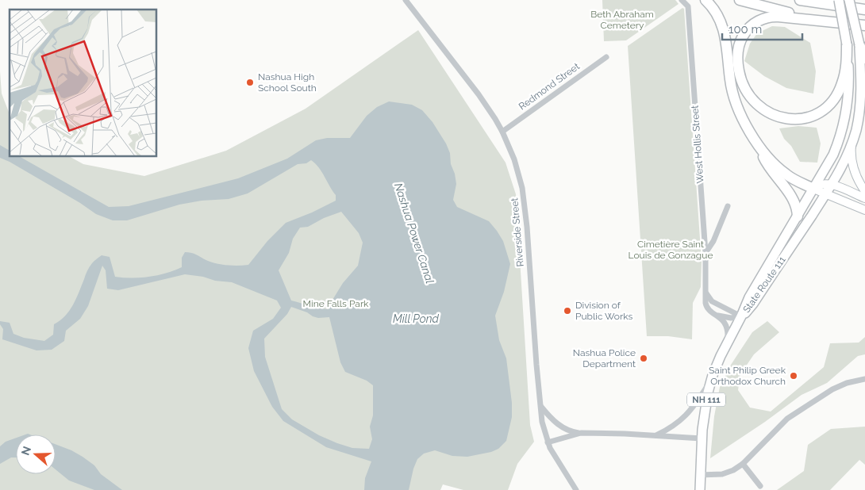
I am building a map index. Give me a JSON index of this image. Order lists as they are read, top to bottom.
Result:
{
  "streets": {
    "main road": ["State Route 111", "NH 111"],
    "street": ["Redmond Street", "West Hollis Street", "Riverside Street"]
  },
  "crossings": [
    ["Redmond Street", "Riverside Street"],
    ["West Hollis Street", "NH 111"],
    ["State Route 111", "NH 111"]
  ],
  "water": ["Nashua Power Canal", "Mill Pond"],
  "parks": ["Beth Abraham Cemetery", "Cimetière Saint Louis de Gonzague", "Mine Falls Park"],
  "places": [
    "Nashua High School South",
    "Division of Public Works",
    "Nashua Police Department",
    "Saint Philip Greek Orthodox Church"
  ],
  "scale_bar": "100 m",
  "north": "left"
}
